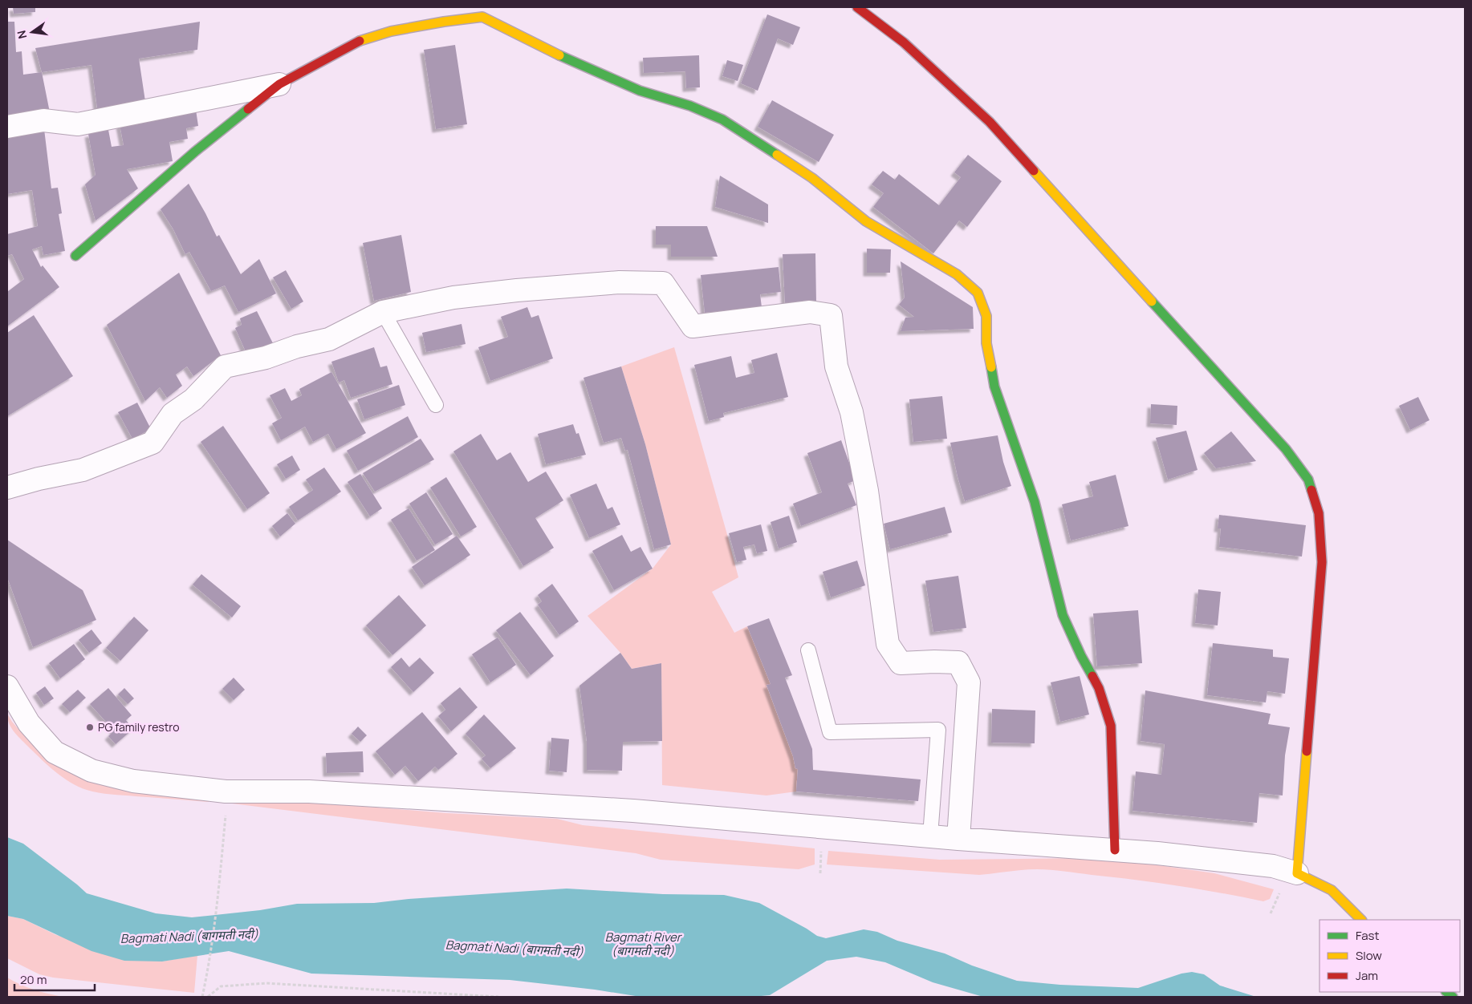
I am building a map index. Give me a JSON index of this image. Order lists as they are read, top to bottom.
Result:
{
  "water": ["Bagmati Nadi (बागमती नदी)", "Bagmati River (बागमती नदी)"],
  "places": ["PG family restro"],
  "legend": ["Fast", "Slow", "Jam"],
  "scale_bar": "20 m",
  "north": "left"
}
